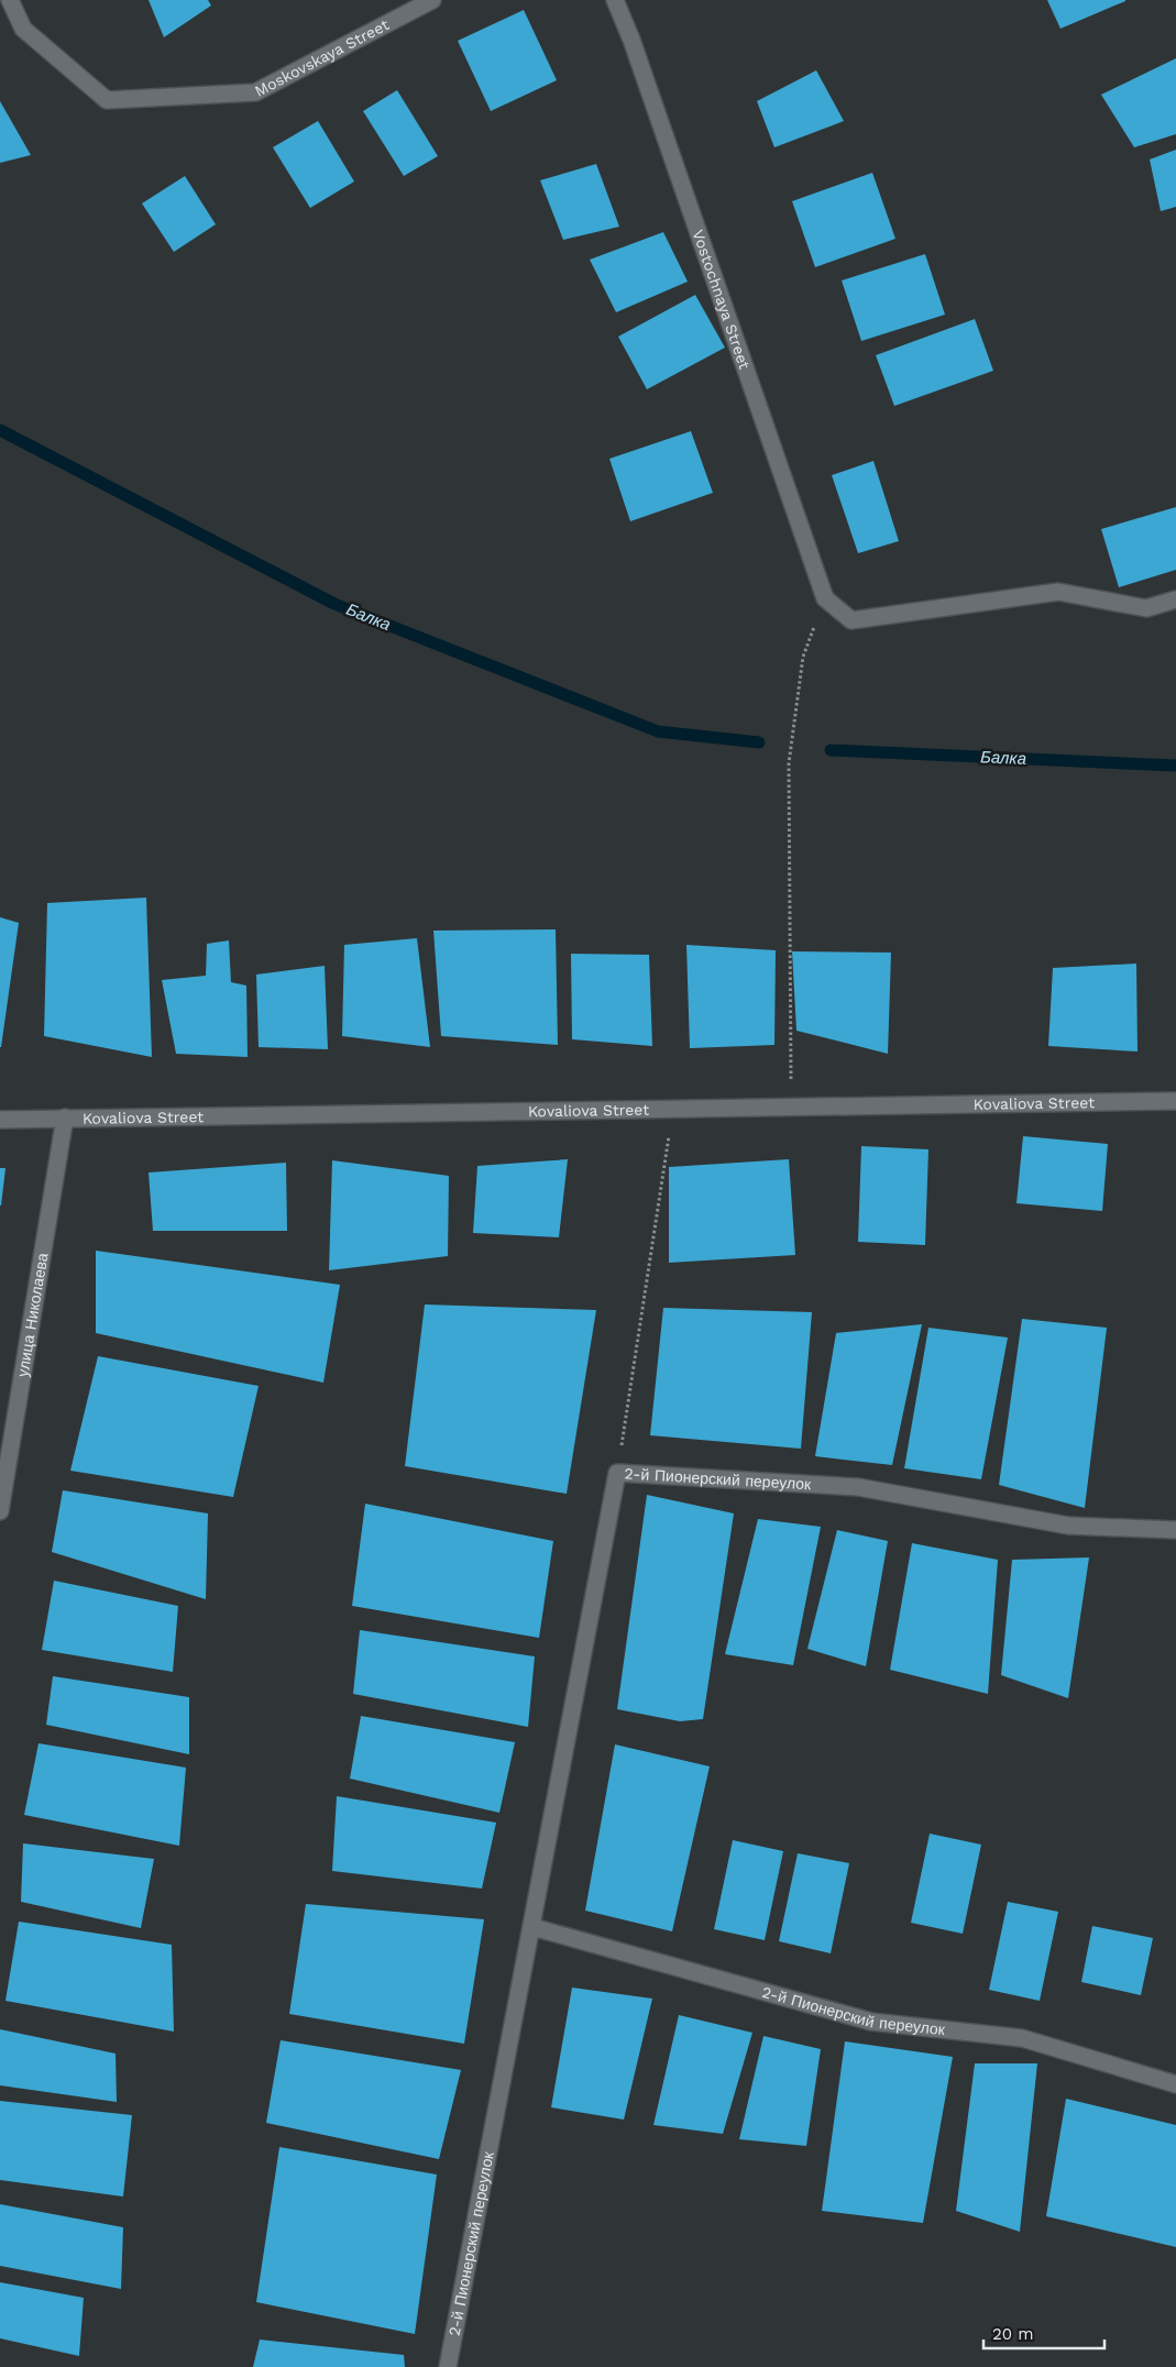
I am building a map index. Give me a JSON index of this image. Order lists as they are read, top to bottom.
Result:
{
  "streets": {
    "street": [
      "Moskovskaya Street",
      "Vostochnaya Street",
      "Kovaliova Street",
      "улица Николаева",
      "2-й Пионерский переулок"
    ]
  },
  "crossings": [
    ["Kovaliova Street", "улица Николаева"]
  ],
  "water": ["Балка"],
  "scale_bar": "20 m"
}
